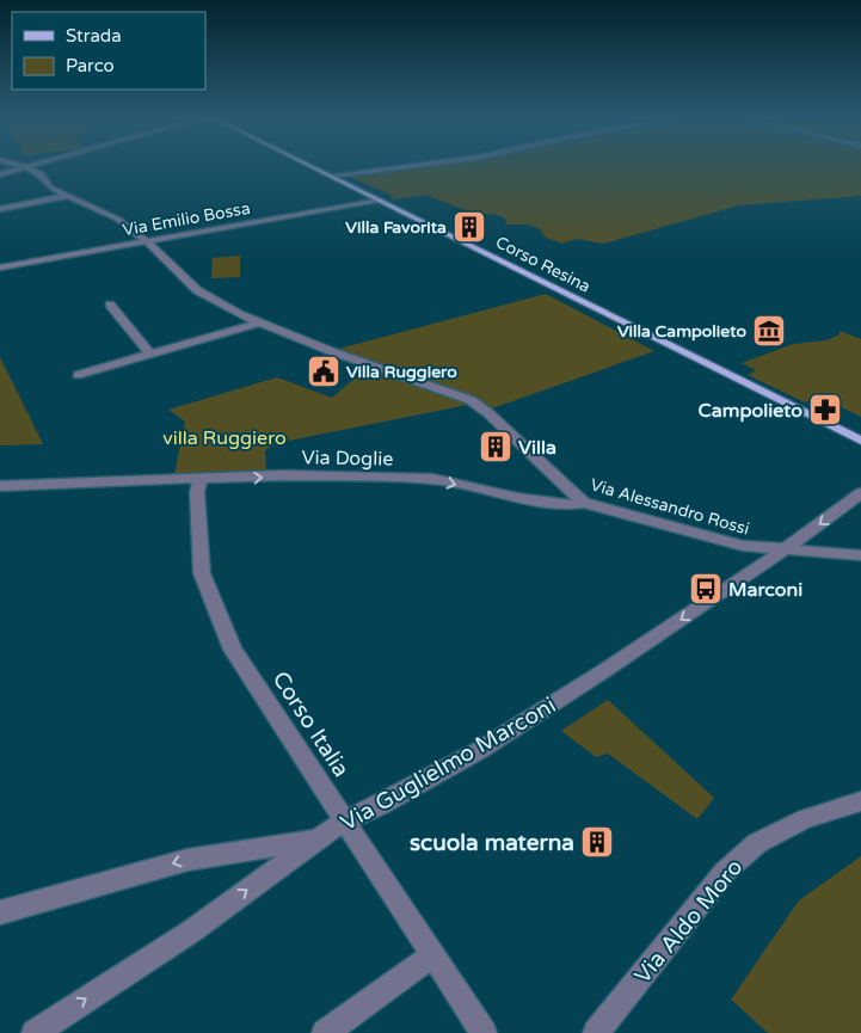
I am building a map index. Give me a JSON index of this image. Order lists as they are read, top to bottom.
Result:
{
  "streets": {
    "main road": ["Corso Resina"],
    "street": [
      "Via Emilio Bossa",
      "Via Doglie",
      "Via Alessandro Rossi",
      "Corso Italia",
      "Via Guglielmo Marconi",
      "Via Aldo Moro"
    ]
  },
  "crossings": [
    ["Via Emilio Bossa", "Corso Resina"],
    ["Via Emilio Bossa", "Via Alessandro Rossi"],
    ["Via Doglie", "Via Alessandro Rossi"],
    ["Via Doglie", "Corso Italia"],
    ["Via Alessandro Rossi", "Via Guglielmo Marconi"],
    ["Corso Italia", "Via Guglielmo Marconi"]
  ],
  "one_way": ["Via Doglie"],
  "parks": ["villa Ruggiero"],
  "places": {
    "building": ["Villa Favorita", "Villa", "scuola materna"],
    "museum": ["Villa Campolieto"],
    "public building": ["Villa Ruggiero"],
    "pharmacy": ["Campolieto"],
    "bus stop": ["Marconi"]
  },
  "legend": ["Strada", "Parco"]
}
